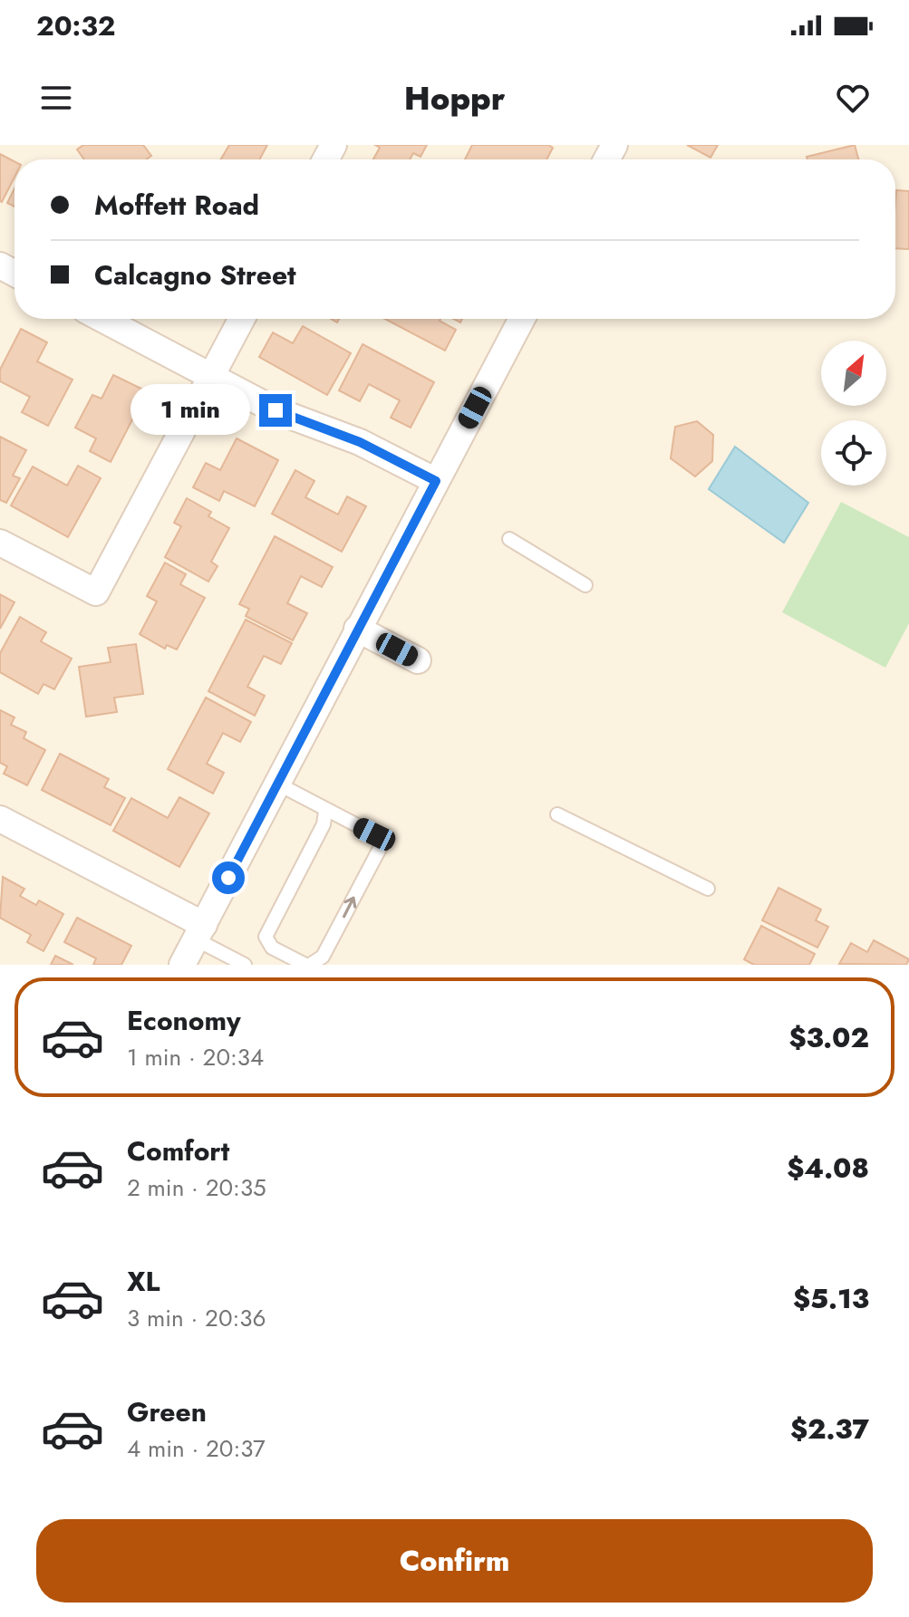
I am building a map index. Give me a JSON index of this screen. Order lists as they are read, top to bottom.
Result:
{
  "north": "top right",
  "page": {
    "status": "20:32",
    "header": "Hoppr",
    "banner": ["Moffett Road", "Calcagno Street"],
    "bubble": "1 min",
    "list": [
      {
        "name": "Economy",
        "note": "1 min · 20:34",
        "value": "$3.02"
      },
      {
        "name": "Comfort",
        "note": "2 min · 20:35",
        "value": "$4.08"
      },
      {
        "name": "XL",
        "note": "3 min · 20:36",
        "value": "$5.13"
      },
      {
        "name": "Green",
        "note": "4 min · 20:37",
        "value": "$2.37"
      }
    ],
    "buttons": "Confirm"
  }
}
